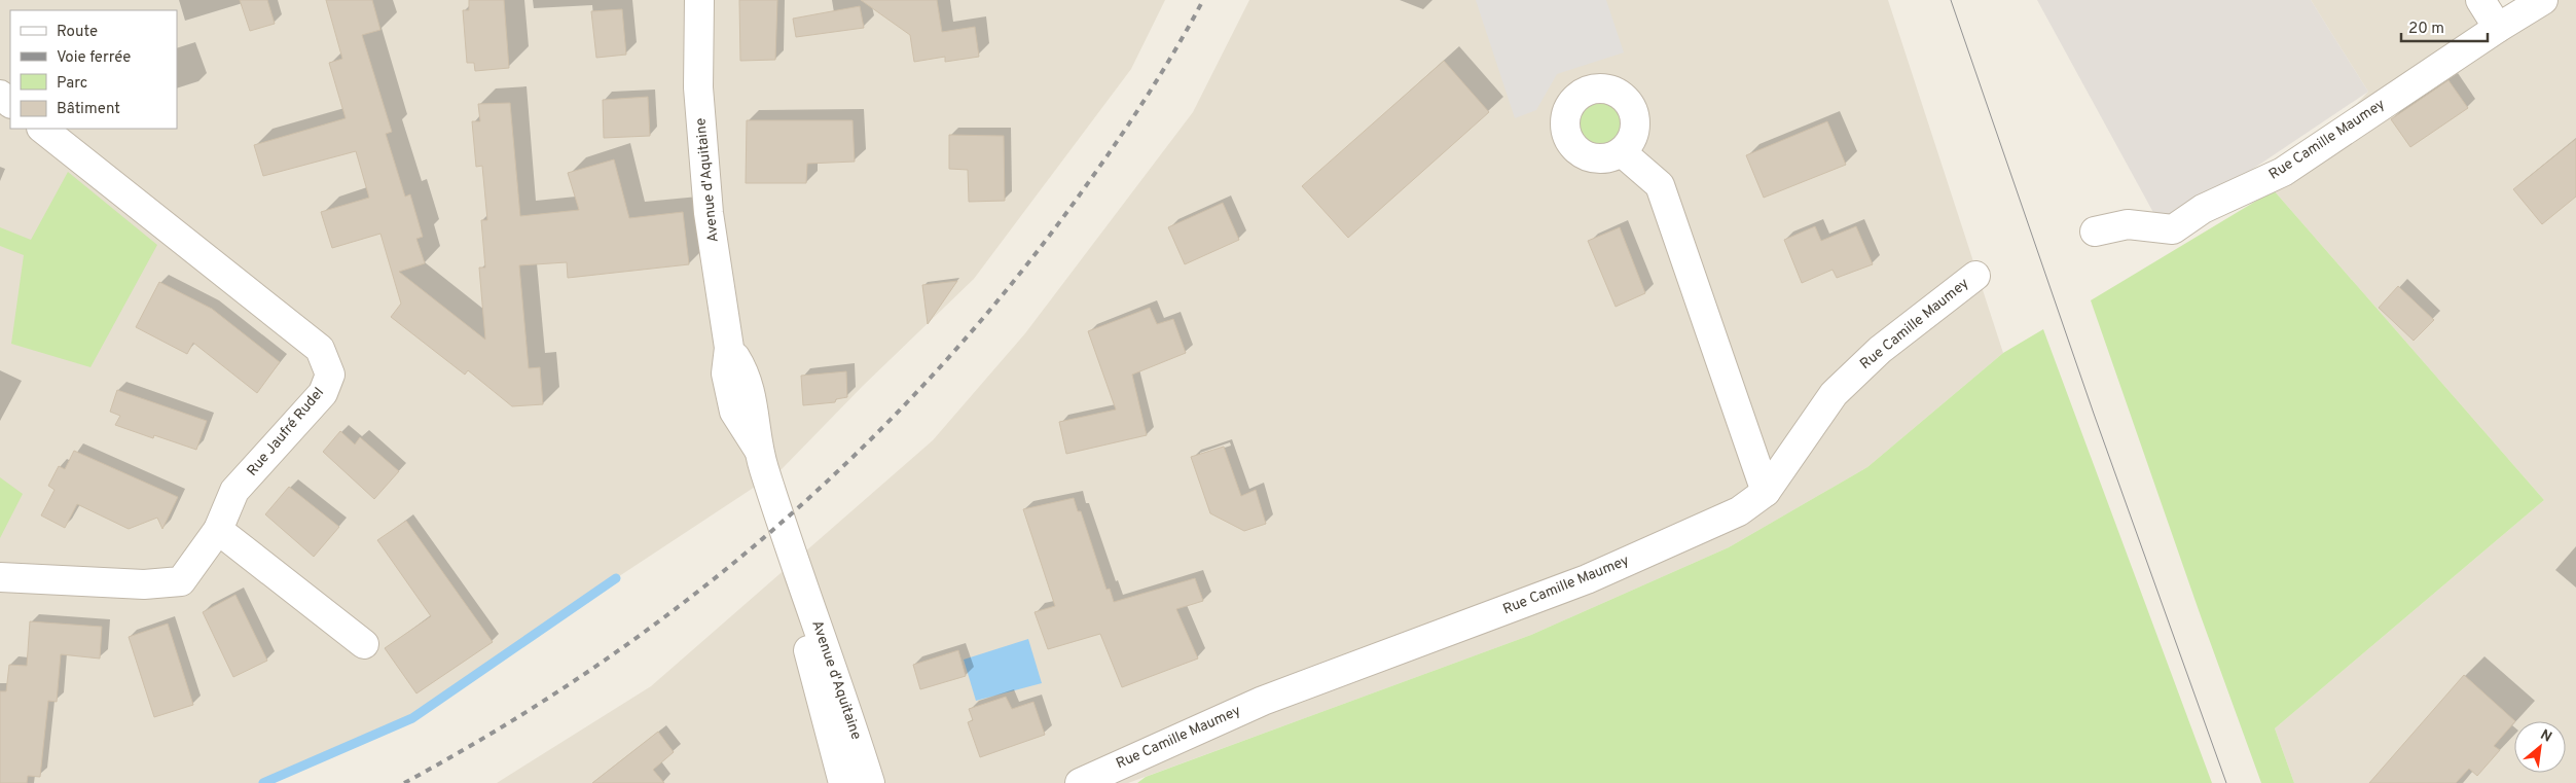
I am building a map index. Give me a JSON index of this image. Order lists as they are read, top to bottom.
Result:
{
  "streets": {
    "street": ["Rue Camille Maumey", "Avenue d'Aquitaine", "Rue Jaufré Rudel"]
  },
  "legend": [
    "Route",
    "Voie ferrée",
    "Parc",
    "Bâtiment"
  ],
  "scale_bar": "20 m",
  "north": "top right"
}
